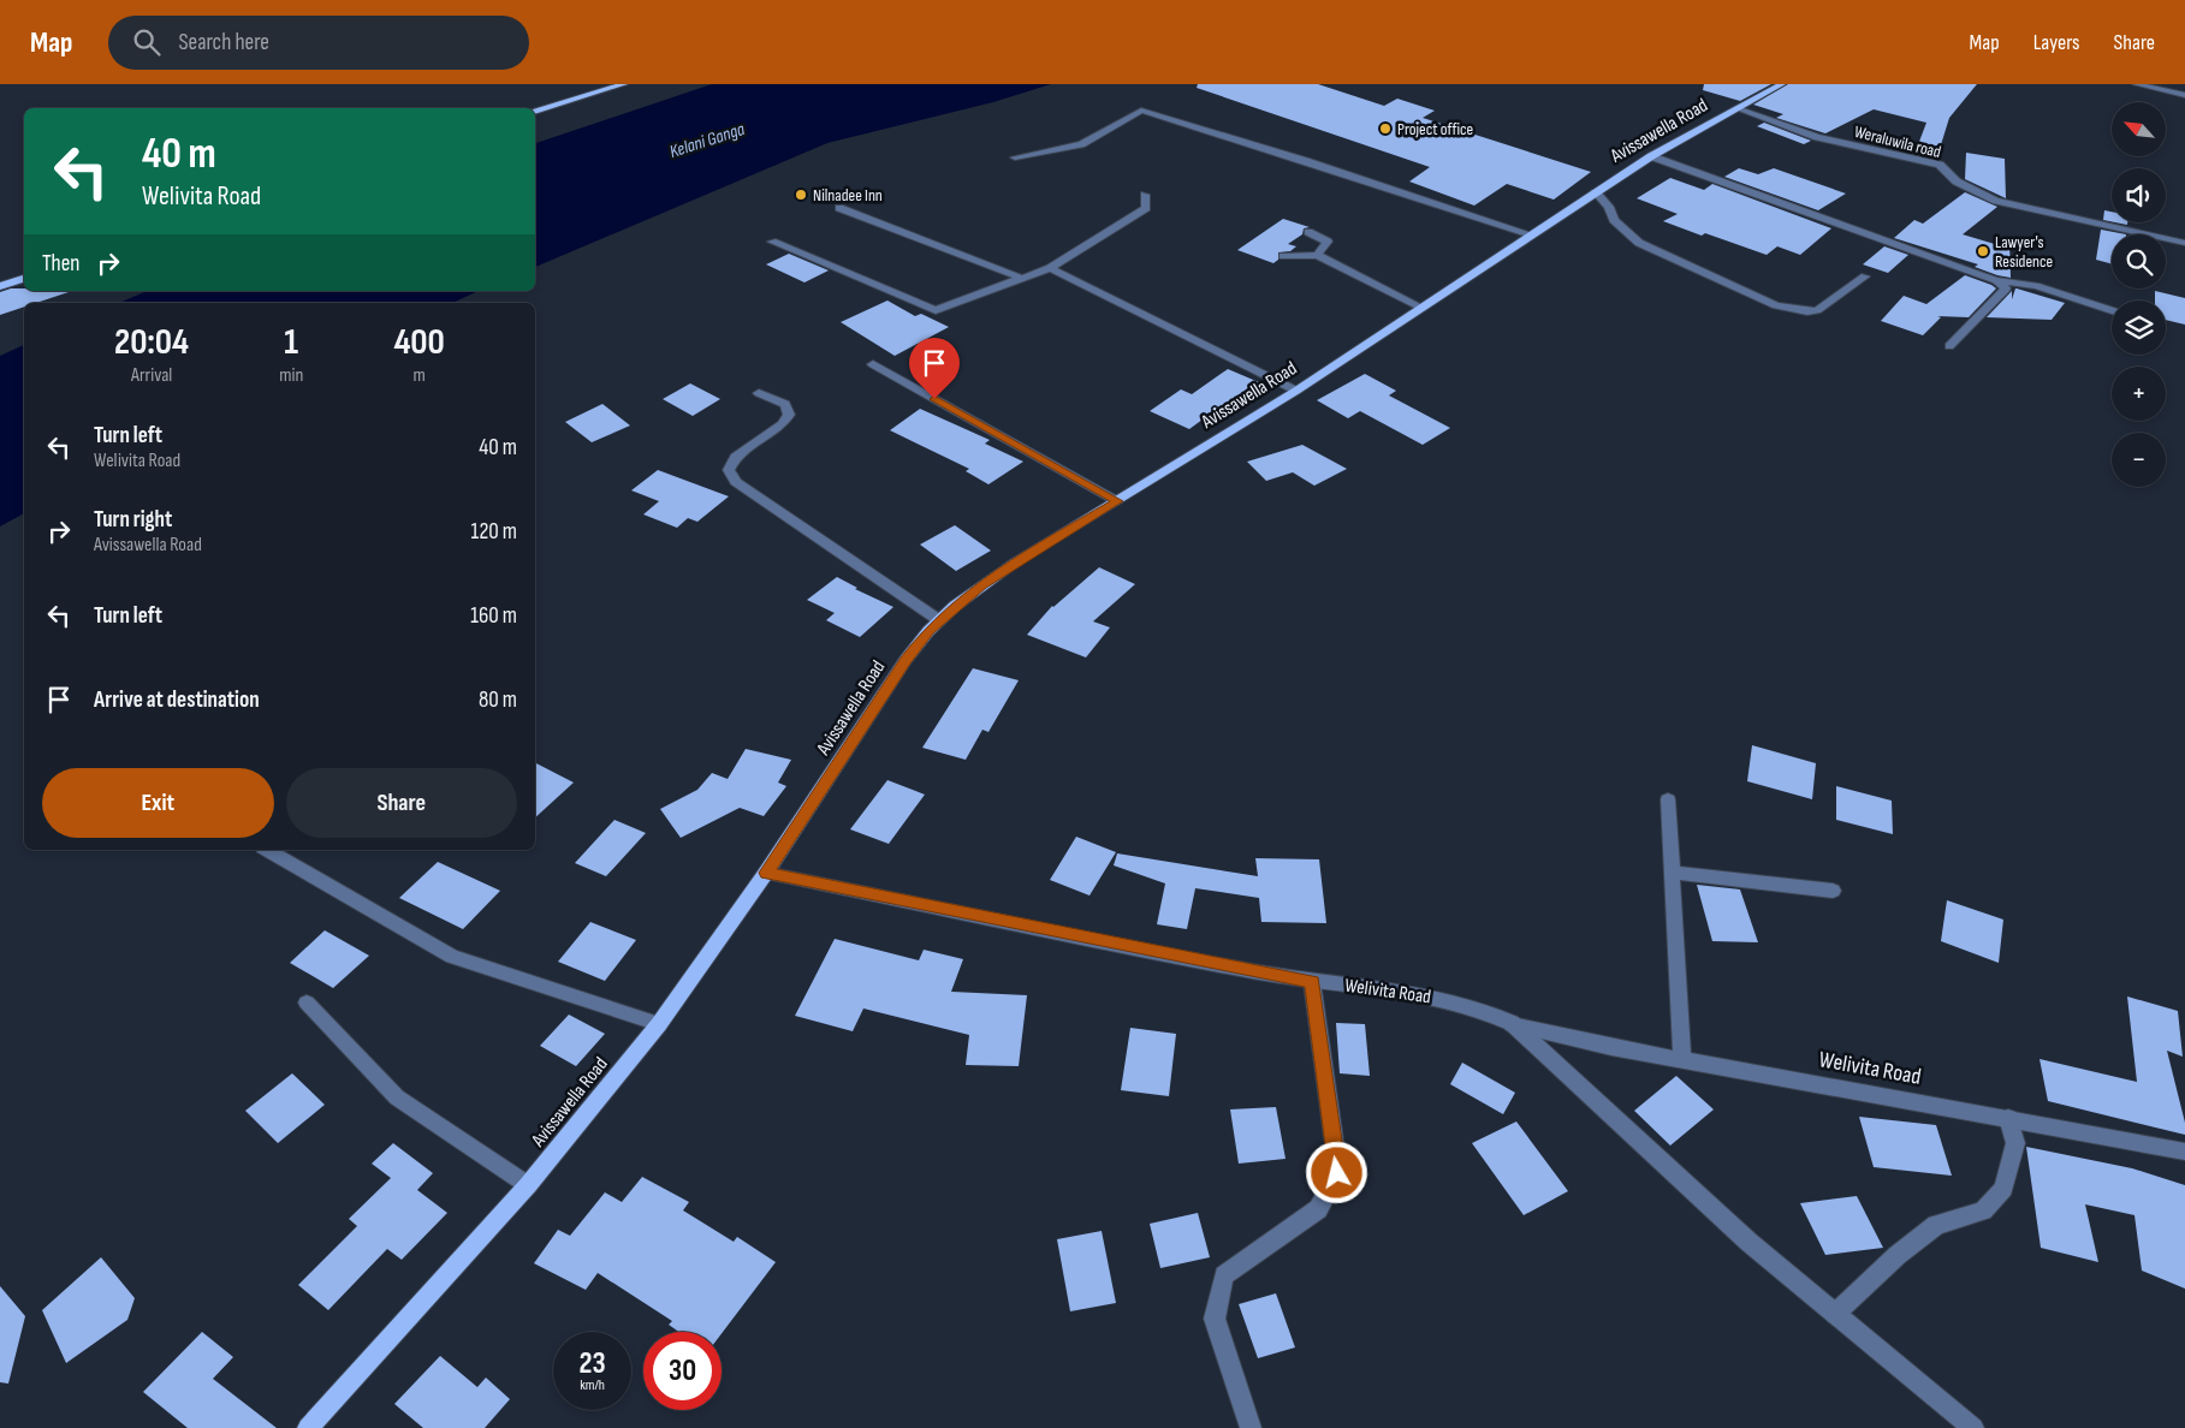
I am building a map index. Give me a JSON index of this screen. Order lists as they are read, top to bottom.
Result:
{
  "streets": {
    "main road": ["Avissawella Road"],
    "street": ["Weraluwila road", "Welivita Road"]
  },
  "crossings": [
    ["Avissawella Road", "Weraluwila road"],
    ["Avissawella Road", "Welivita Road"]
  ],
  "water": ["Kelani Ganga"],
  "places": ["Project office", "Nilnadee Inn", "Lawyer's Residence"],
  "north": "top left",
  "page": {
    "header": "Map",
    "search": "Search here",
    "nav": ["Map", "Layers", "Share"],
    "map_buttons": ["+", "−"],
    "turn": ["40 m", "Welivita Road"],
    "then": "Then",
    "eta": [
      "20:04",
      "Arrival",
      "1",
      "min",
      "400",
      "m"
    ],
    "list": [
      {
        "name": "Turn left",
        "note": "Welivita Road",
        "value": "40 m"
      },
      {
        "name": "Turn right",
        "note": "Avissawella Road",
        "value": "120 m"
      },
      {
        "name": "Turn left",
        "value": "160 m"
      },
      {
        "name": "Arrive at destination",
        "value": "80 m"
      }
    ],
    "buttons": ["Exit", "Share"],
    "speed": "23 km/h",
    "limit": "30"
  }
}
